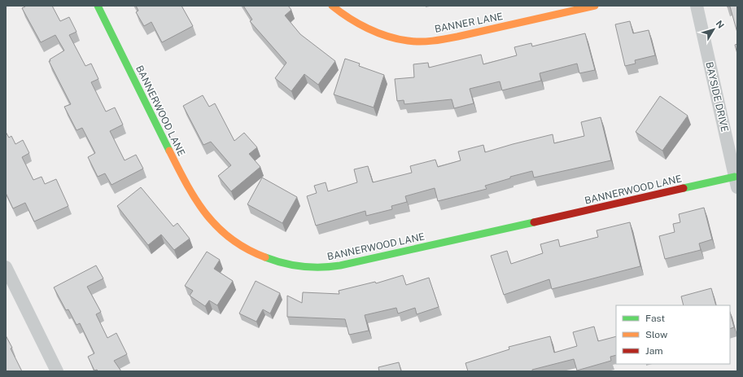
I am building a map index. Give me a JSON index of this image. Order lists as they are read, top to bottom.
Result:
{
  "streets": {
    "street": ["BANNER LANE", "BAYSIDE DRIVE", "BANNERWOOD LANE"]
  },
  "crossings": [
    ["BAYSIDE DRIVE", "BANNERWOOD LANE"]
  ],
  "legend": ["Fast", "Slow", "Jam"],
  "north": "top right"
}
